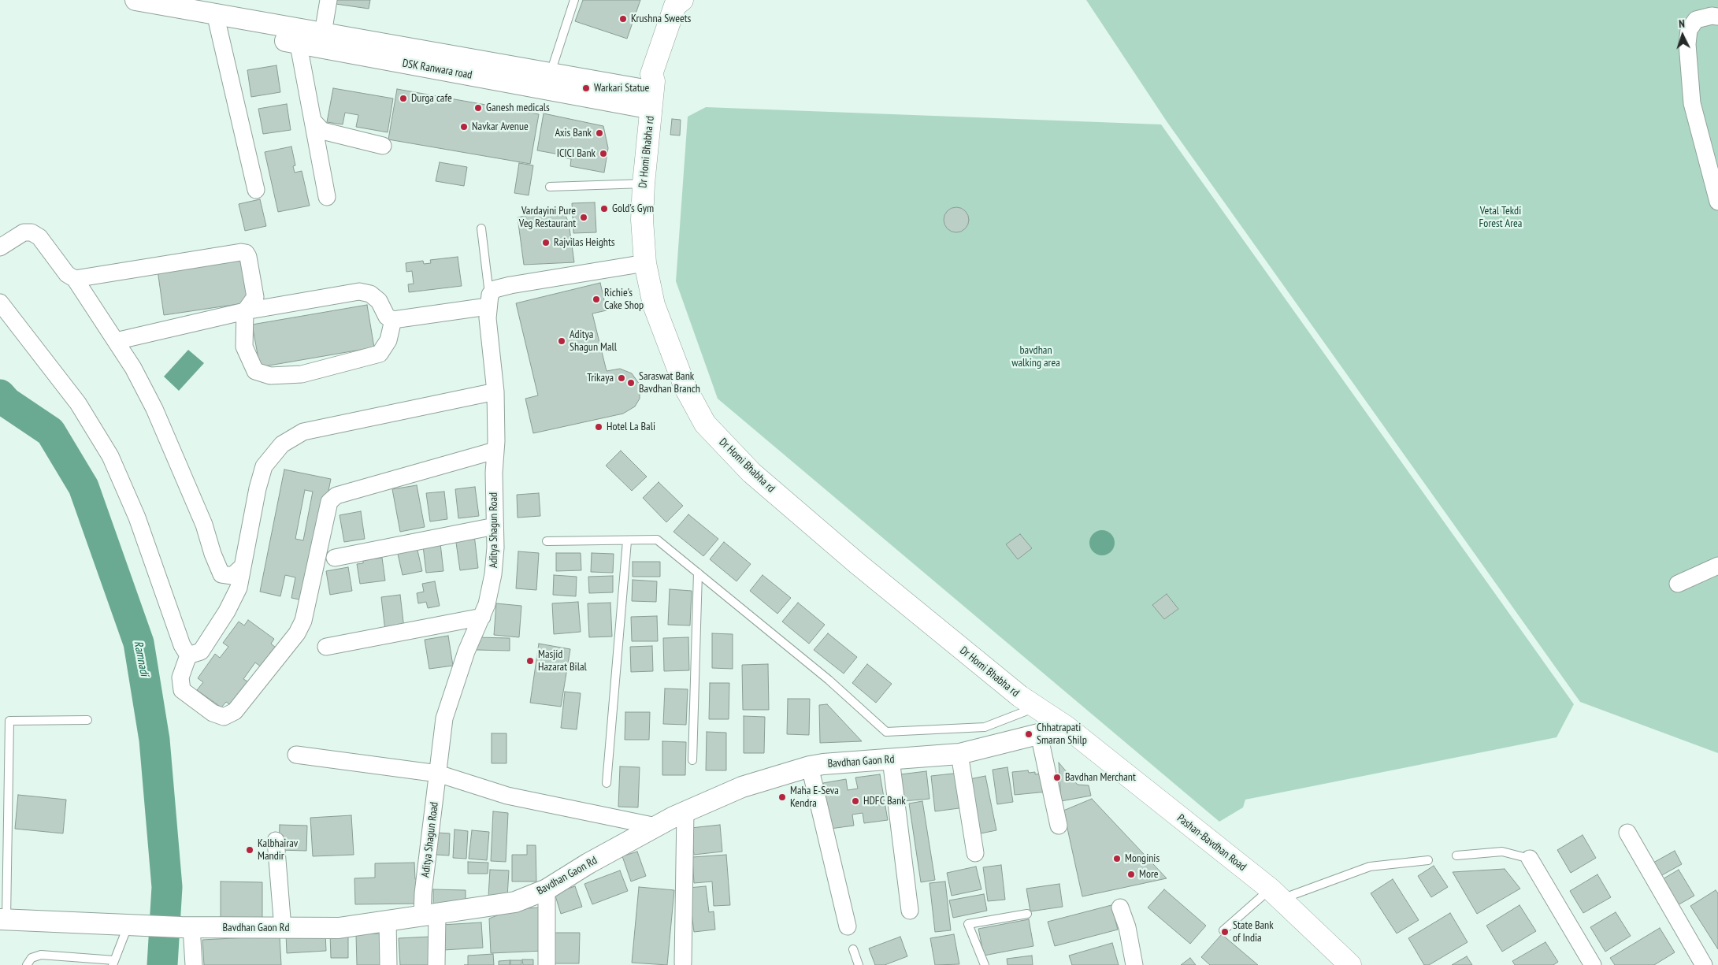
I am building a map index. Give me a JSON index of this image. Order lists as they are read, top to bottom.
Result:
{
  "streets": {
    "main road": ["Dr Homi Bhabha rd", "Pashan-Bavdhan Road"],
    "street": ["DSK Ranwara road", "Aditya Shagun Road", "Bavdhan Gaon Rd"]
  },
  "crossings": [
    ["DSK Ranwara road", "Dr Homi Bhabha rd"],
    ["Dr Homi Bhabha rd", "Bavdhan Gaon Rd"],
    ["Dr Homi Bhabha rd", "Pashan-Bavdhan Road"],
    ["Aditya Shagun Road", "Bavdhan Gaon Rd"],
    ["Bavdhan Gaon Rd", "Pashan-Bavdhan Road"]
  ],
  "water": ["Ramnadi"],
  "parks": ["Vetal Tekdi Forest Area", "bavdhan walking area"],
  "places": [
    "Krushna Sweets",
    "Warkari Statue",
    "Durga cafe",
    "Ganesh medicals",
    "Navkar Avenue",
    "Axis Bank",
    "ICICI Bank",
    "Gold's Gym",
    "Vardayini Pure Veg Restaurant",
    "Rajvilas Heights",
    "Richie's Cake Shop",
    "Aditya Shagun Mall",
    "Trikaya",
    "Saraswat Bank Bavdhan Branch",
    "Hotel La Bali",
    "Masjid Hazarat Bilal",
    "Chhatrapati Smaran Shilp",
    "Bavdhan Merchant",
    "Maha E-Seva Kendra",
    "HDFC Bank",
    "Kalbhairav Mandir",
    "Monginis",
    "More",
    "State Bank of India"
  ],
  "north": "top"
}
